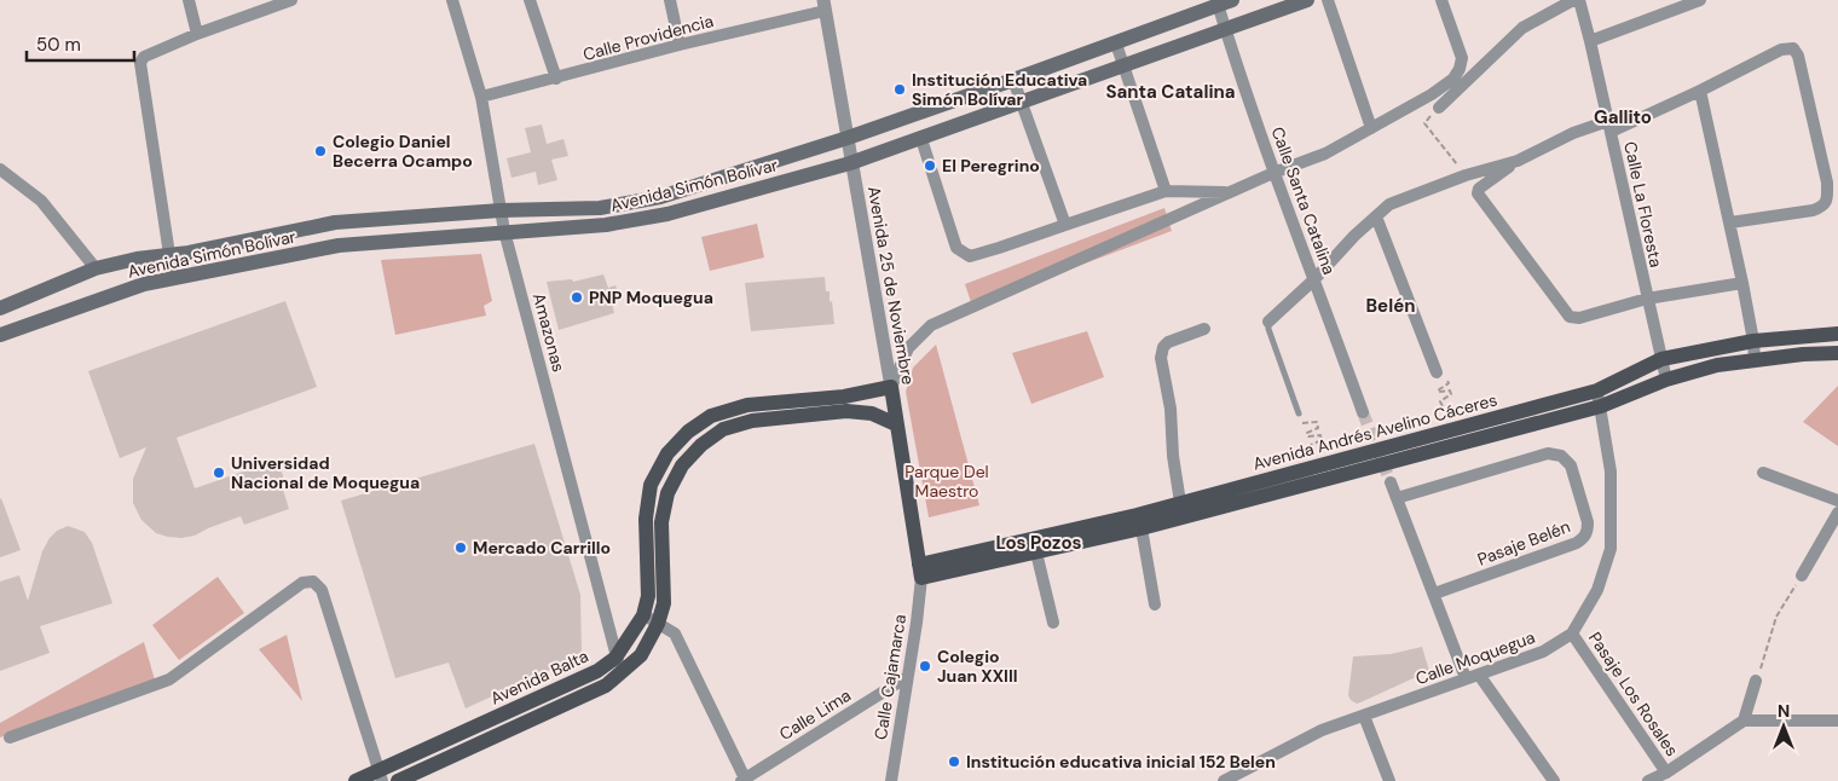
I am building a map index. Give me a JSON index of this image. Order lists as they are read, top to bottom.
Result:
{
  "streets": {
    "main road": [
      "Avenida Simón Bolívar",
      "Avenida 25 de Noviembre",
      "Avenida Andrés Avelino Cáceres",
      "Avenida Balta"
    ],
    "street": [
      "Calle Providencia",
      "Calle Santa Catalina",
      "Calle La Floresta",
      "Amazonas",
      "Pasaje Belén",
      "Calle Moquegua",
      "Calle Cajamarca",
      "Pasaje Los Rosales",
      "Calle Lima"
    ]
  },
  "crossings": [
    ["Calle Providencia", "Avenida 25 de Noviembre"],
    ["Calle Providencia", "Amazonas"],
    ["Avenida Simón Bolívar", "Calle Santa Catalina"],
    ["Avenida Simón Bolívar", "Avenida 25 de Noviembre"],
    ["Avenida Simón Bolívar", "Amazonas"],
    ["Calle La Floresta", "Avenida Andrés Avelino Cáceres"],
    ["Avenida 25 de Noviembre", "Avenida Andrés Avelino Cáceres"],
    ["Avenida 25 de Noviembre", "Avenida Balta"],
    ["Avenida 25 de Noviembre", "Calle Cajamarca"],
    ["Amazonas", "Avenida Balta"],
    ["Avenida Andrés Avelino Cáceres", "Calle Moquegua"],
    ["Avenida Andrés Avelino Cáceres", "Calle Cajamarca"],
    ["Calle Moquegua", "Pasaje Los Rosales"],
    ["Calle Cajamarca", "Calle Lima"]
  ],
  "districts": [
    "Santa Catalina",
    "Gallito",
    "Belén",
    "Los Pozos"
  ],
  "parks": ["Parque Del Maestro"],
  "places": [
    "Institución Educativa Simón Bolívar",
    "Colegio Daniel Becerra Ocampo",
    "El Peregrino",
    "PNP Moquegua",
    "Universidad Nacional de Moquegua",
    "Mercado Carrillo",
    "Colegio Juan XXIII",
    "Institución educativa inicial 152 Belen"
  ],
  "scale_bar": "50 m",
  "north": "top"
}
